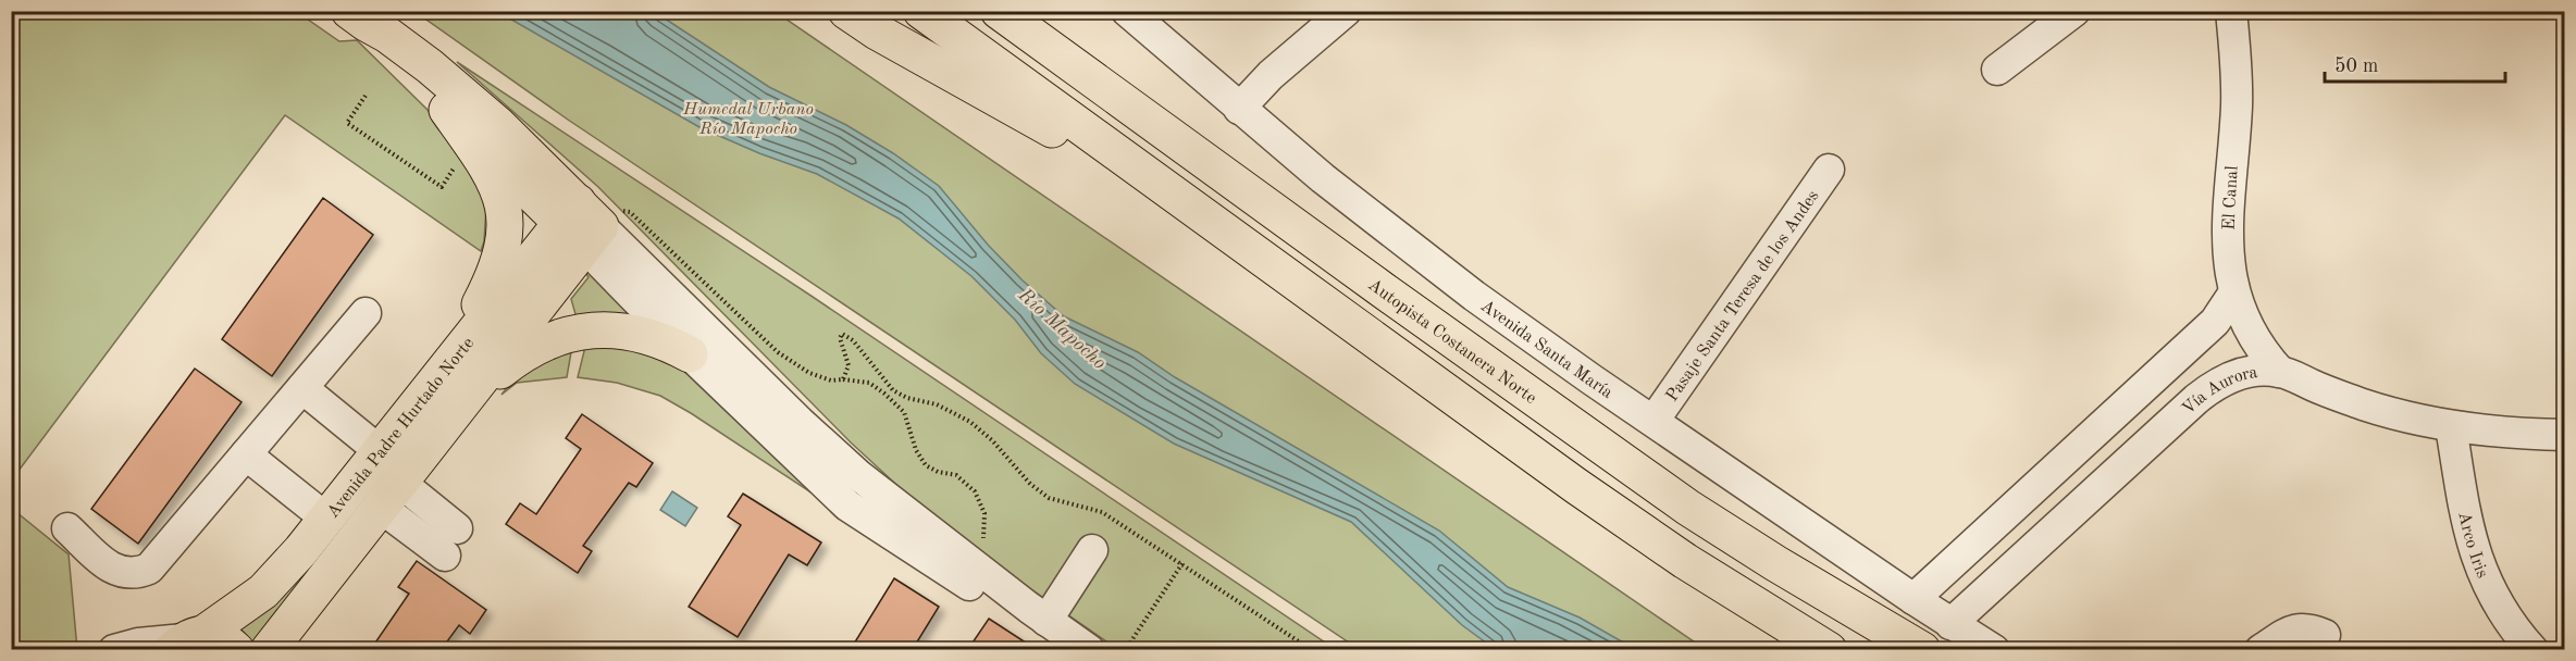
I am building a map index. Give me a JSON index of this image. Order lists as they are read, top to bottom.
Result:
{
  "streets": {
    "main road": ["Autopista Costanera Norte", "Avenida Padre Hurtado Norte"],
    "street": [
      "El Canal",
      "Pasaje Santa Teresa de los Andes",
      "Avenida Santa María",
      "Vía Aurora",
      "Arco Iris"
    ]
  },
  "crossings": [
    ["El Canal", "Vía Aurora"],
    ["Pasaje Santa Teresa de los Andes", "Avenida Santa María"],
    ["Avenida Santa María", "Vía Aurora"],
    ["Vía Aurora", "Arco Iris"]
  ],
  "water": ["Río Mapocho"],
  "parks": ["Humedal Urbano Río Mapocho"],
  "scale_bar": "50 m"
}
